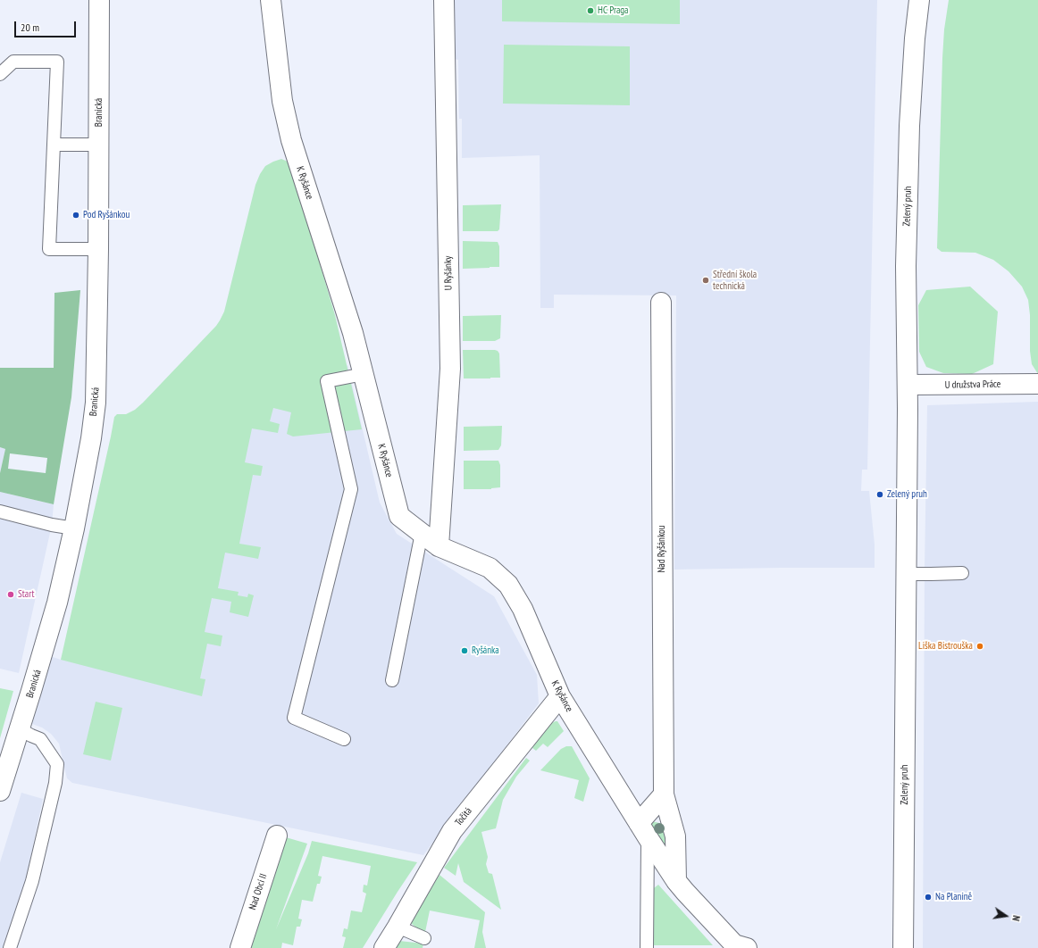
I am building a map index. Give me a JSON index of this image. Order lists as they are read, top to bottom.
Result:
{
  "streets": {
    "street": [
      "Branická",
      "K Ryšánce",
      "Zelený pruh",
      "U Ryšánky",
      "U družstva Práce",
      "Nad Ryšánkou",
      "Točitá",
      "Nad Obcí II"
    ]
  },
  "crossings": [
    ["K Ryšánce", "U Ryšánky"],
    ["K Ryšánce", "Nad Ryšánkou"],
    ["K Ryšánce", "Točitá"],
    ["Zelený pruh", "U družstva Práce"]
  ],
  "places": [
    "HC Praga",
    "Pod Ryšánkou",
    "Střední škola technická",
    "Zelený pruh",
    "Start",
    "Liška Bistrouška",
    "Ryšánka",
    "Na Planině"
  ],
  "scale_bar": "20 m",
  "north": "right"
}
